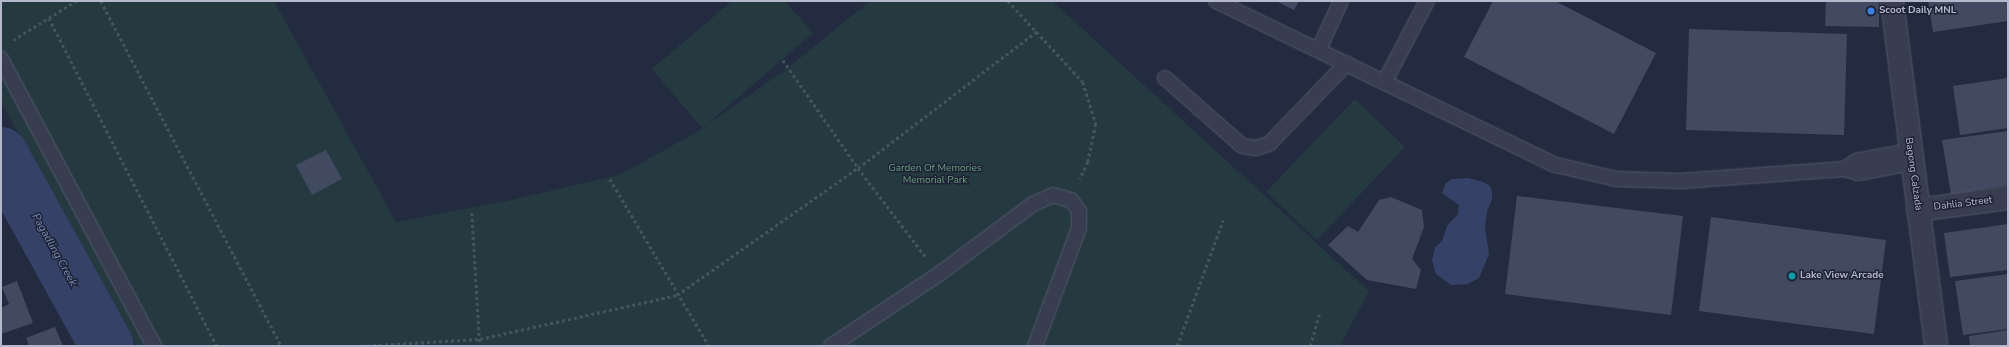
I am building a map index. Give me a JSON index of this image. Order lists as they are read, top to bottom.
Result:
{
  "streets": {
    "street": ["Bagong Calzada", "Dahlia Street"]
  },
  "crossings": [
    ["Bagong Calzada", "Dahlia Street"]
  ],
  "water": ["Pagadling Creek"],
  "parks": ["Garden Of Memories Memorial Park"],
  "places": ["Scoot Daily MNL", "Lake View Arcade"]
}
